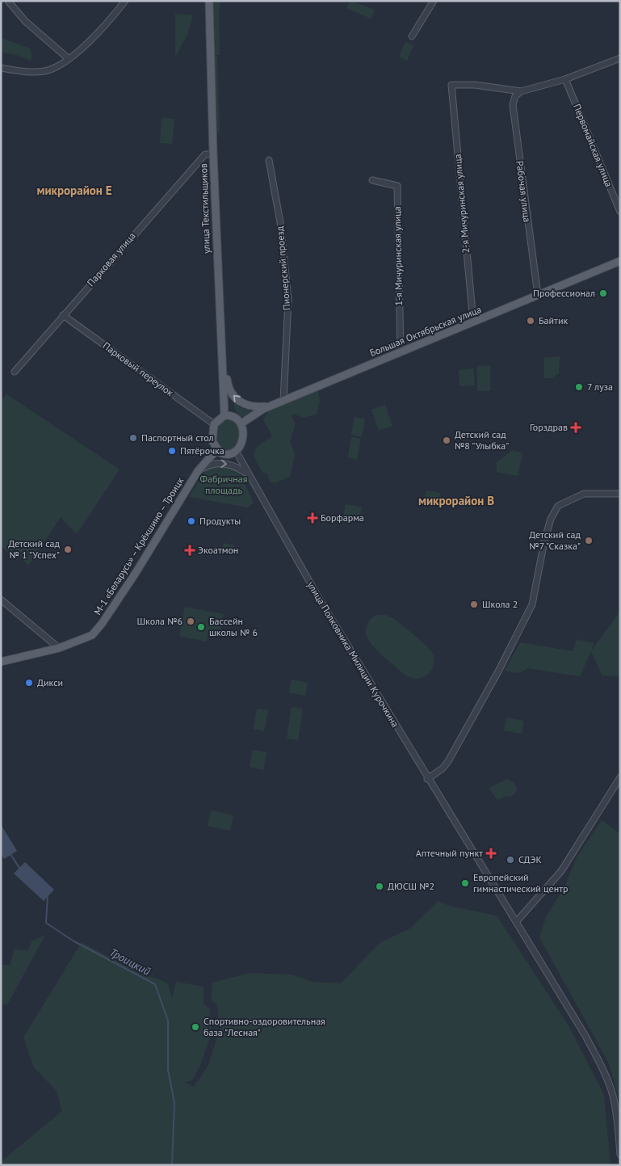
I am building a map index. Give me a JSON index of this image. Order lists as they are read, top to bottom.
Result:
{
  "streets": {
    "main road": ["улица Текстильщиков", "Большая Октябрьская улица", "М-1 «Беларусь» – Крёкшино – Троицк"],
    "street": [
      "Первомайская улица",
      "Рабочая улица",
      "2-я Мичуринская улица",
      "1-я Мичуринская улица",
      "Парковая улица",
      "Пионерский проезд",
      "Парковый переулок",
      "улица Полковника Милиции Курочкина"
    ]
  },
  "crossings": [
    ["Рабочая улица", "2-я Мичуринская улица"],
    ["Рабочая улица", "Большая Октябрьская улица"],
    ["2-я Мичуринская улица", "Большая Октябрьская улица"],
    ["улица Текстильщиков", "Парковая улица"],
    ["улица Текстильщиков", "Большая Октябрьская улица"],
    ["улица Текстильщиков", "Парковый переулок"],
    ["улица Текстильщиков", "М-1 «Беларусь» – Крёкшино – Троицк"],
    ["улица Текстильщиков", "улица Полковника Милиции Курочкина"],
    ["1-я Мичуринская улица", "Большая Октябрьская улица"],
    ["Парковая улица", "Парковый переулок"],
    ["Пионерский проезд", "Большая Октябрьская улица"],
    ["Большая Октябрьская улица", "Парковый переулок"],
    ["Большая Октябрьская улица", "М-1 «Беларусь» – Крёкшино – Троицк"],
    ["Большая Октябрьская улица", "улица Полковника Милиции Курочкина"],
    ["Парковый переулок", "М-1 «Беларусь» – Крёкшино – Троицк"],
    ["Парковый переулок", "улица Полковника Милиции Курочкина"],
    ["М-1 «Беларусь» – Крёкшино – Троицк", "улица Полковника Милиции Курочкина"]
  ],
  "districts": ["микрорайон Е", "микрорайон В"],
  "water": ["Троицкий"],
  "parks": ["Фабричная площадь"],
  "places": {
    "other": [
      "Профессионал",
      "Байтик",
      "7 луза",
      "Паспортный стол",
      "Детский сад №8 \"Улыбка\"",
      "Пятёрочка",
      "Продукты",
      "Детский сад №7 \"Сказка\"",
      "Детский сад № 1 \"Успех\"",
      "Школа 2",
      "Школа №6",
      "Бассейн школы № 6",
      "Дикси",
      "СДЭК",
      "Европейский гимнастический центр",
      "ДЮСШ №2",
      "Спортивно-оздоровительная база \"Лесная\""
    ],
    "health": [
      "Горздрав",
      "Борфарма",
      "Экоатмон",
      "Аптечный пункт"
    ]
  }
}
